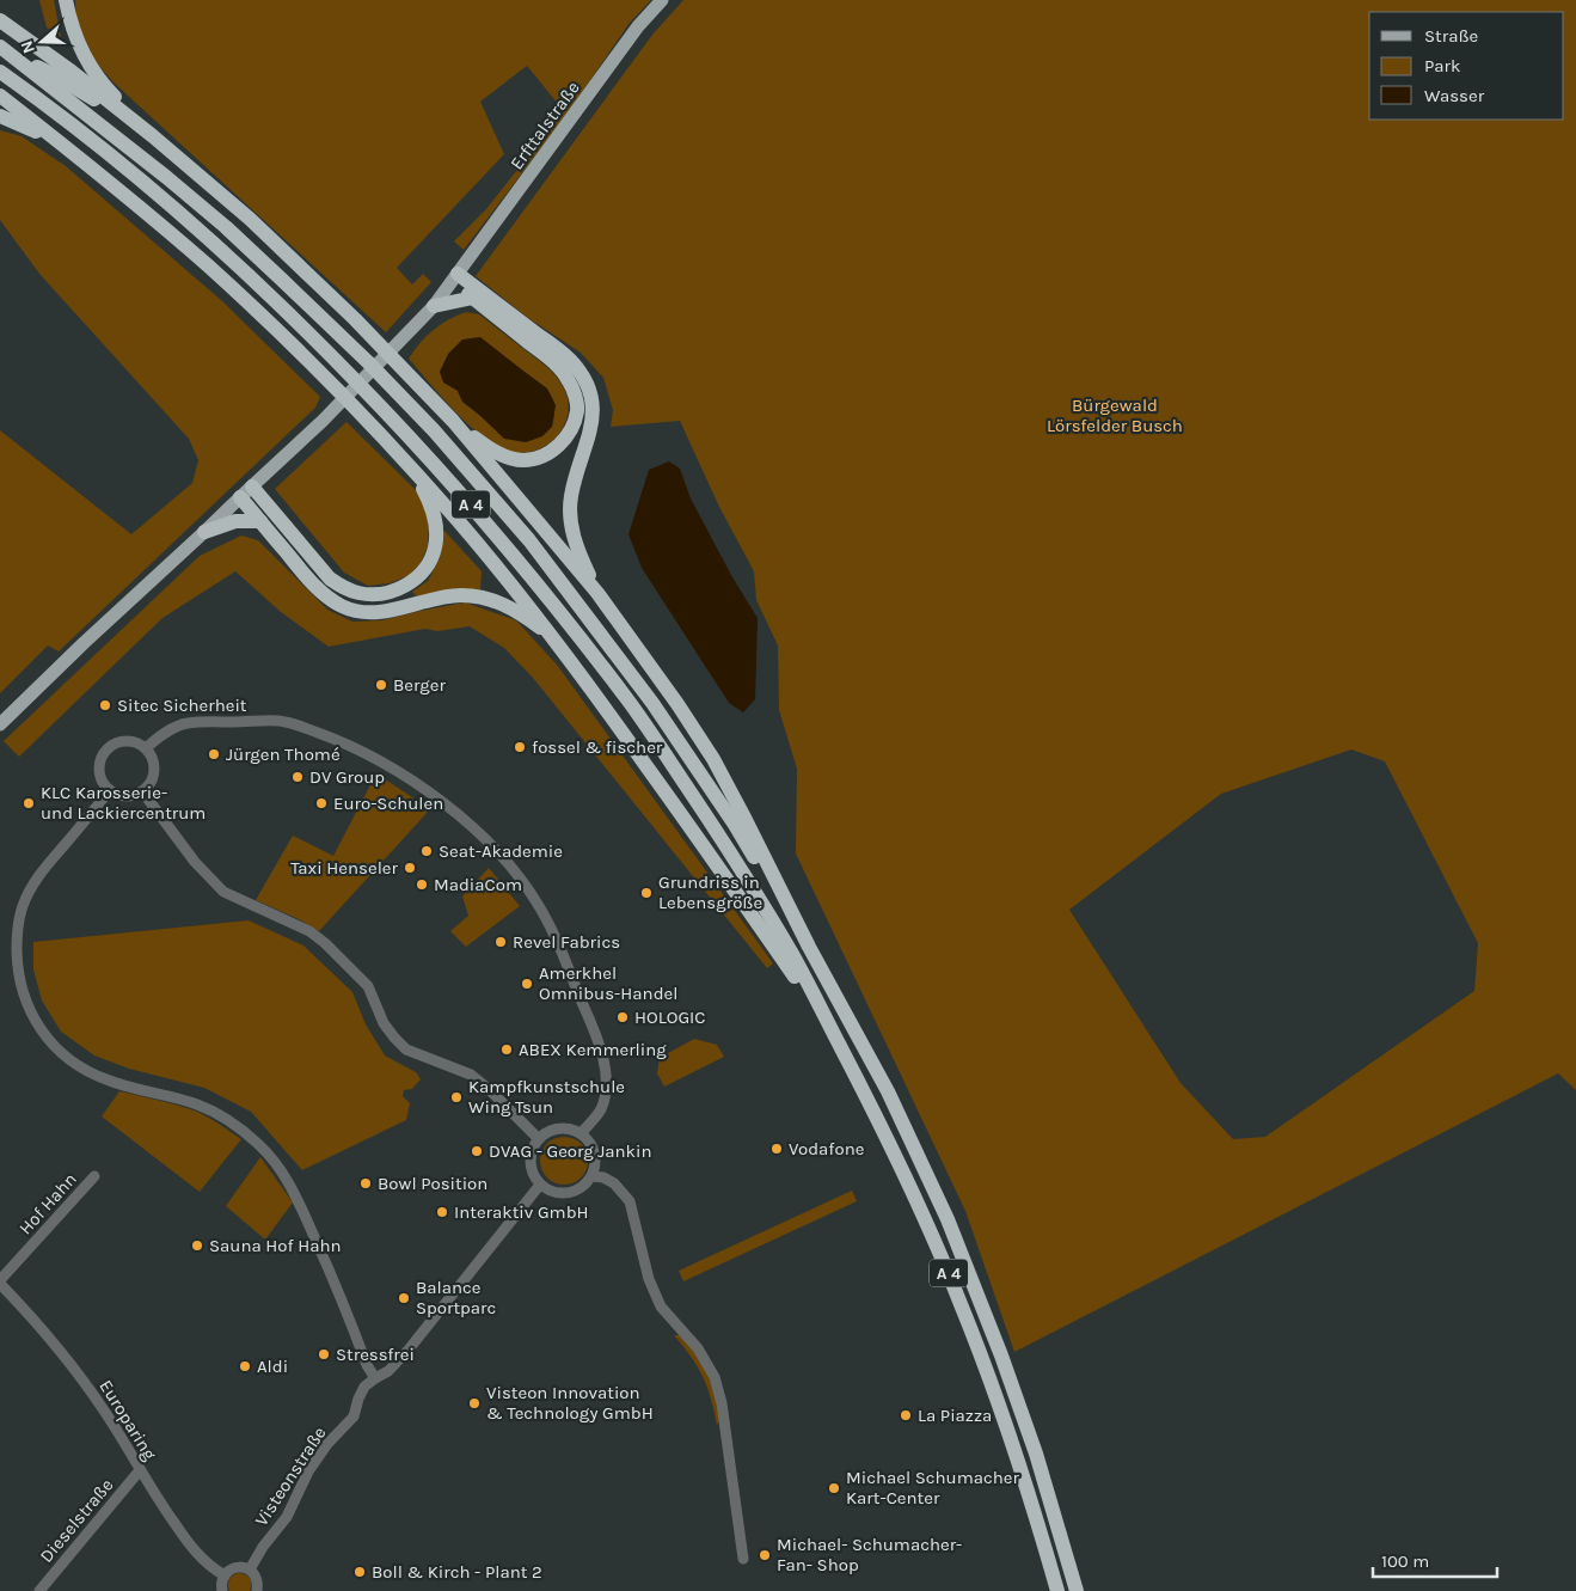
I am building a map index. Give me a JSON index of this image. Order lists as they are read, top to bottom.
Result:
{
  "streets": {
    "highway": ["A 4"],
    "main road": ["Erfttalstraße"],
    "street": [
      "Hof Hahn",
      "Europaring",
      "Visteonstraße",
      "Dieselstraße"
    ]
  },
  "crossings": [
    ["Hof Hahn", "Europaring"],
    ["Europaring", "Dieselstraße"]
  ],
  "parks": ["Bürgewald Lörsfelder Busch"],
  "places": [
    "Berger",
    "Sitec Sicherheit",
    "fossel & fischer",
    "Jürgen Thomé",
    "DV Group",
    "KLC Karosserie- und Lackiercentrum",
    "Euro-Schulen",
    "Seat-Akademie",
    "Taxi Henseler",
    "MadiaCom",
    "Grundriss in Lebensgröße",
    "Revel Fabrics",
    "Amerkhel Omnibus-Handel",
    "HOLOGIC",
    "ABEX Kemmerling",
    "Kampfkunstschule Wing Tsun",
    "Vodafone",
    "DVAG - Georg Jankin",
    "Bowl Position",
    "Interaktiv GmbH",
    "Sauna Hof Hahn",
    "Balance Sportparc",
    "Stressfrei",
    "Aldi",
    "Visteon Innovation & Technology GmbH",
    "La Piazza",
    "Michael Schumacher Kart-Center",
    "Michael- Schumacher- Fan- Shop",
    "Boll & Kirch - Plant 2"
  ],
  "legend": ["Straße", "Park", "Wasser"],
  "scale_bar": "100 m",
  "north": "left"
}
